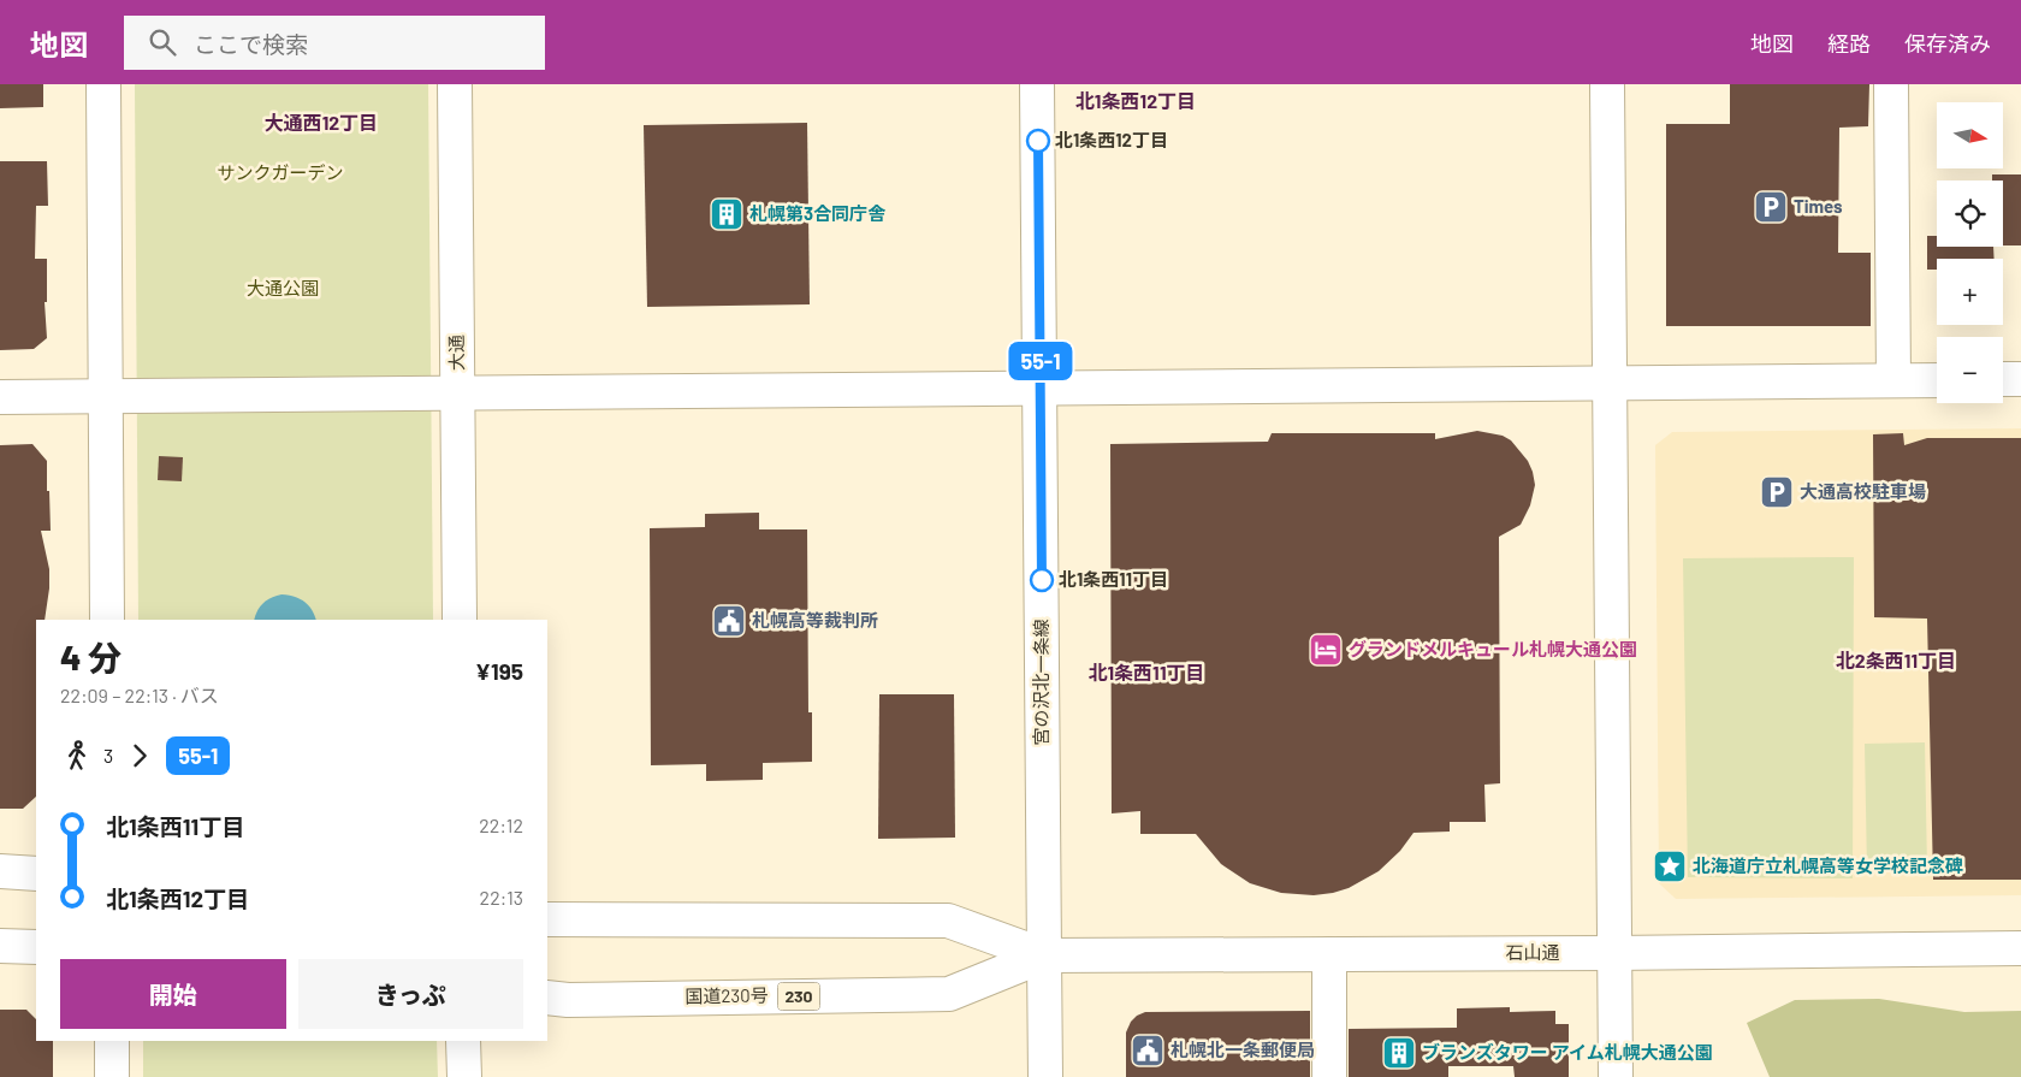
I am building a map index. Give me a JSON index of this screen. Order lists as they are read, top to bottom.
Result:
{
  "streets": {
    "main road": [
      "大通",
      "宮の沢北一条線",
      "石山通",
      "国道230号",
      "230"
    ]
  },
  "crossings": [
    ["宮の沢北一条線", "石山通"],
    ["宮の沢北一条線", "国道230号"],
    ["石山通", "国道230号"]
  ],
  "districts": [
    "北1条西12丁目",
    "大通西12丁目",
    "北2条西11丁目",
    "北1条西11丁目"
  ],
  "parks": ["サンクガーデン", "大通公園"],
  "places": {
    "other": ["北1条西12丁目", "北1条西11丁目"],
    "parking": ["Times", "大通高校駐車場"],
    "building": ["札幌第3合同庁舎", "ブランズタワー アイム札幌大通公園"],
    "public building": ["札幌高等裁判所", "札幌北一条郵便局"],
    "hotel": ["グランドメルキュール札幌大通公園"],
    "place": ["北海道庁立札幌高等女学校記念碑"]
  },
  "lines": ["bus line 55-1"],
  "north": "right",
  "page": {
    "header": "地図",
    "search": "ここで検索",
    "nav": ["地図", "経路", "保存済み"],
    "on_map": "55-1",
    "map_buttons": ["+", "−"],
    "heading": ["4 分", "22:09 – 22:13 · バス", "¥195"],
    "legs": ["3", "55-1"],
    "list": [
      {
        "name": "北1条西11丁目",
        "value": "22:12"
      },
      {
        "name": "北1条西12丁目",
        "value": "22:13"
      }
    ],
    "buttons": ["開始", "きっぷ"]
  }
}
